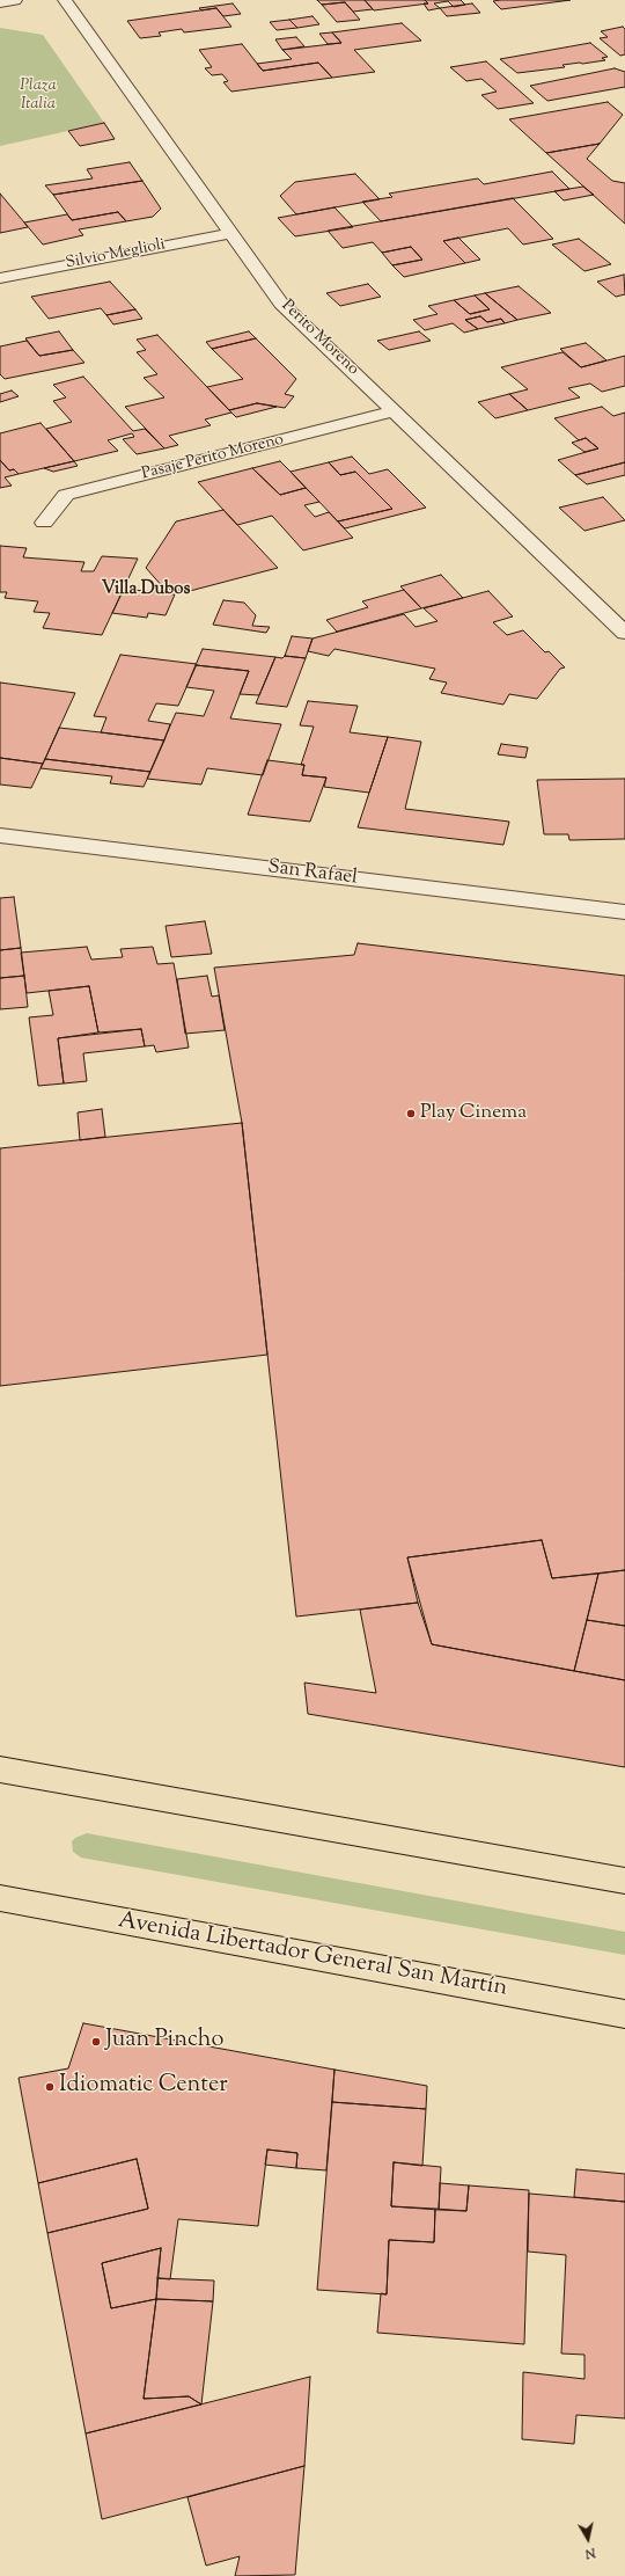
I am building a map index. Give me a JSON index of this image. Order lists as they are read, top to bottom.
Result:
{
  "streets": {
    "main road": ["Avenida Libertador General San Martín"],
    "street": [
      "Silvio Meglioli",
      "Perito Moreno",
      "Pasaje Perito Moreno",
      "San Rafael"
    ]
  },
  "crossings": [
    ["Silvio Meglioli", "Perito Moreno"],
    ["Perito Moreno", "Pasaje Perito Moreno"]
  ],
  "districts": ["Villa Dubos"],
  "parks": ["Plaza Italia"],
  "places": ["Play Cinema", "Juan Pincho", "Idiomatic Center"],
  "north": "bottom"
}
